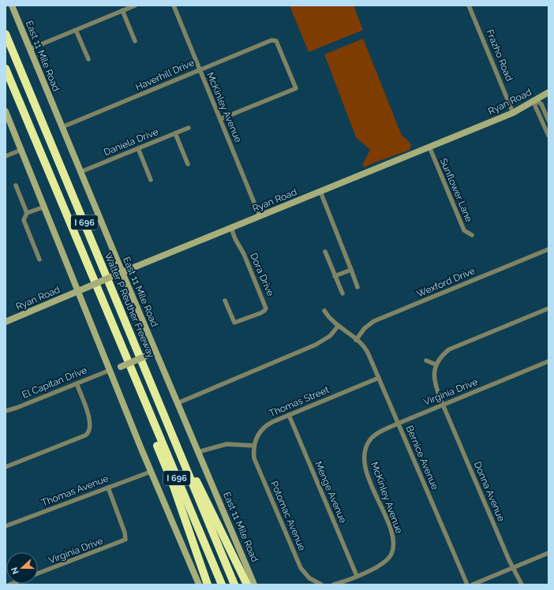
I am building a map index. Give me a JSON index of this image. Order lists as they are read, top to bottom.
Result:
{
  "streets": {
    "highway": ["I 696", "Walter P Reuther Freeway"],
    "main road": ["East 11 Mile Road", "Ryan Road", "El Capitan Drive"],
    "street": [
      "Frazho Road",
      "Haverhill Drive",
      "McKinley Avenue",
      "Daniela Drive",
      "Sunflower Lane",
      "Dora Drive",
      "Wexford Drive",
      "Virginia Drive",
      "Thomas Street",
      "Bernice Avenue",
      "Thomas Avenue",
      "Donna Avenue",
      "Menge Avenue",
      "Potomac Avenue"
    ]
  },
  "crossings": [
    ["Frazho Road", "Ryan Road"],
    ["East 11 Mile Road", "Haverhill Drive"],
    ["East 11 Mile Road", "Ryan Road"],
    ["East 11 Mile Road", "Daniela Drive"],
    ["East 11 Mile Road", "El Capitan Drive"],
    ["Haverhill Drive", "McKinley Avenue"],
    ["Ryan Road", "McKinley Avenue"],
    ["Ryan Road", "Sunflower Lane"],
    ["Ryan Road", "Dora Drive"],
    ["McKinley Avenue", "Virginia Drive"],
    ["McKinley Avenue", "Menge Avenue"],
    ["Wexford Drive", "Bernice Avenue"],
    ["Virginia Drive", "Bernice Avenue"],
    ["Virginia Drive", "Thomas Avenue"],
    ["Virginia Drive", "Donna Avenue"],
    ["Thomas Street", "Bernice Avenue"],
    ["Thomas Street", "Menge Avenue"],
    ["Thomas Street", "Potomac Avenue"]
  ],
  "north": "left"
}
